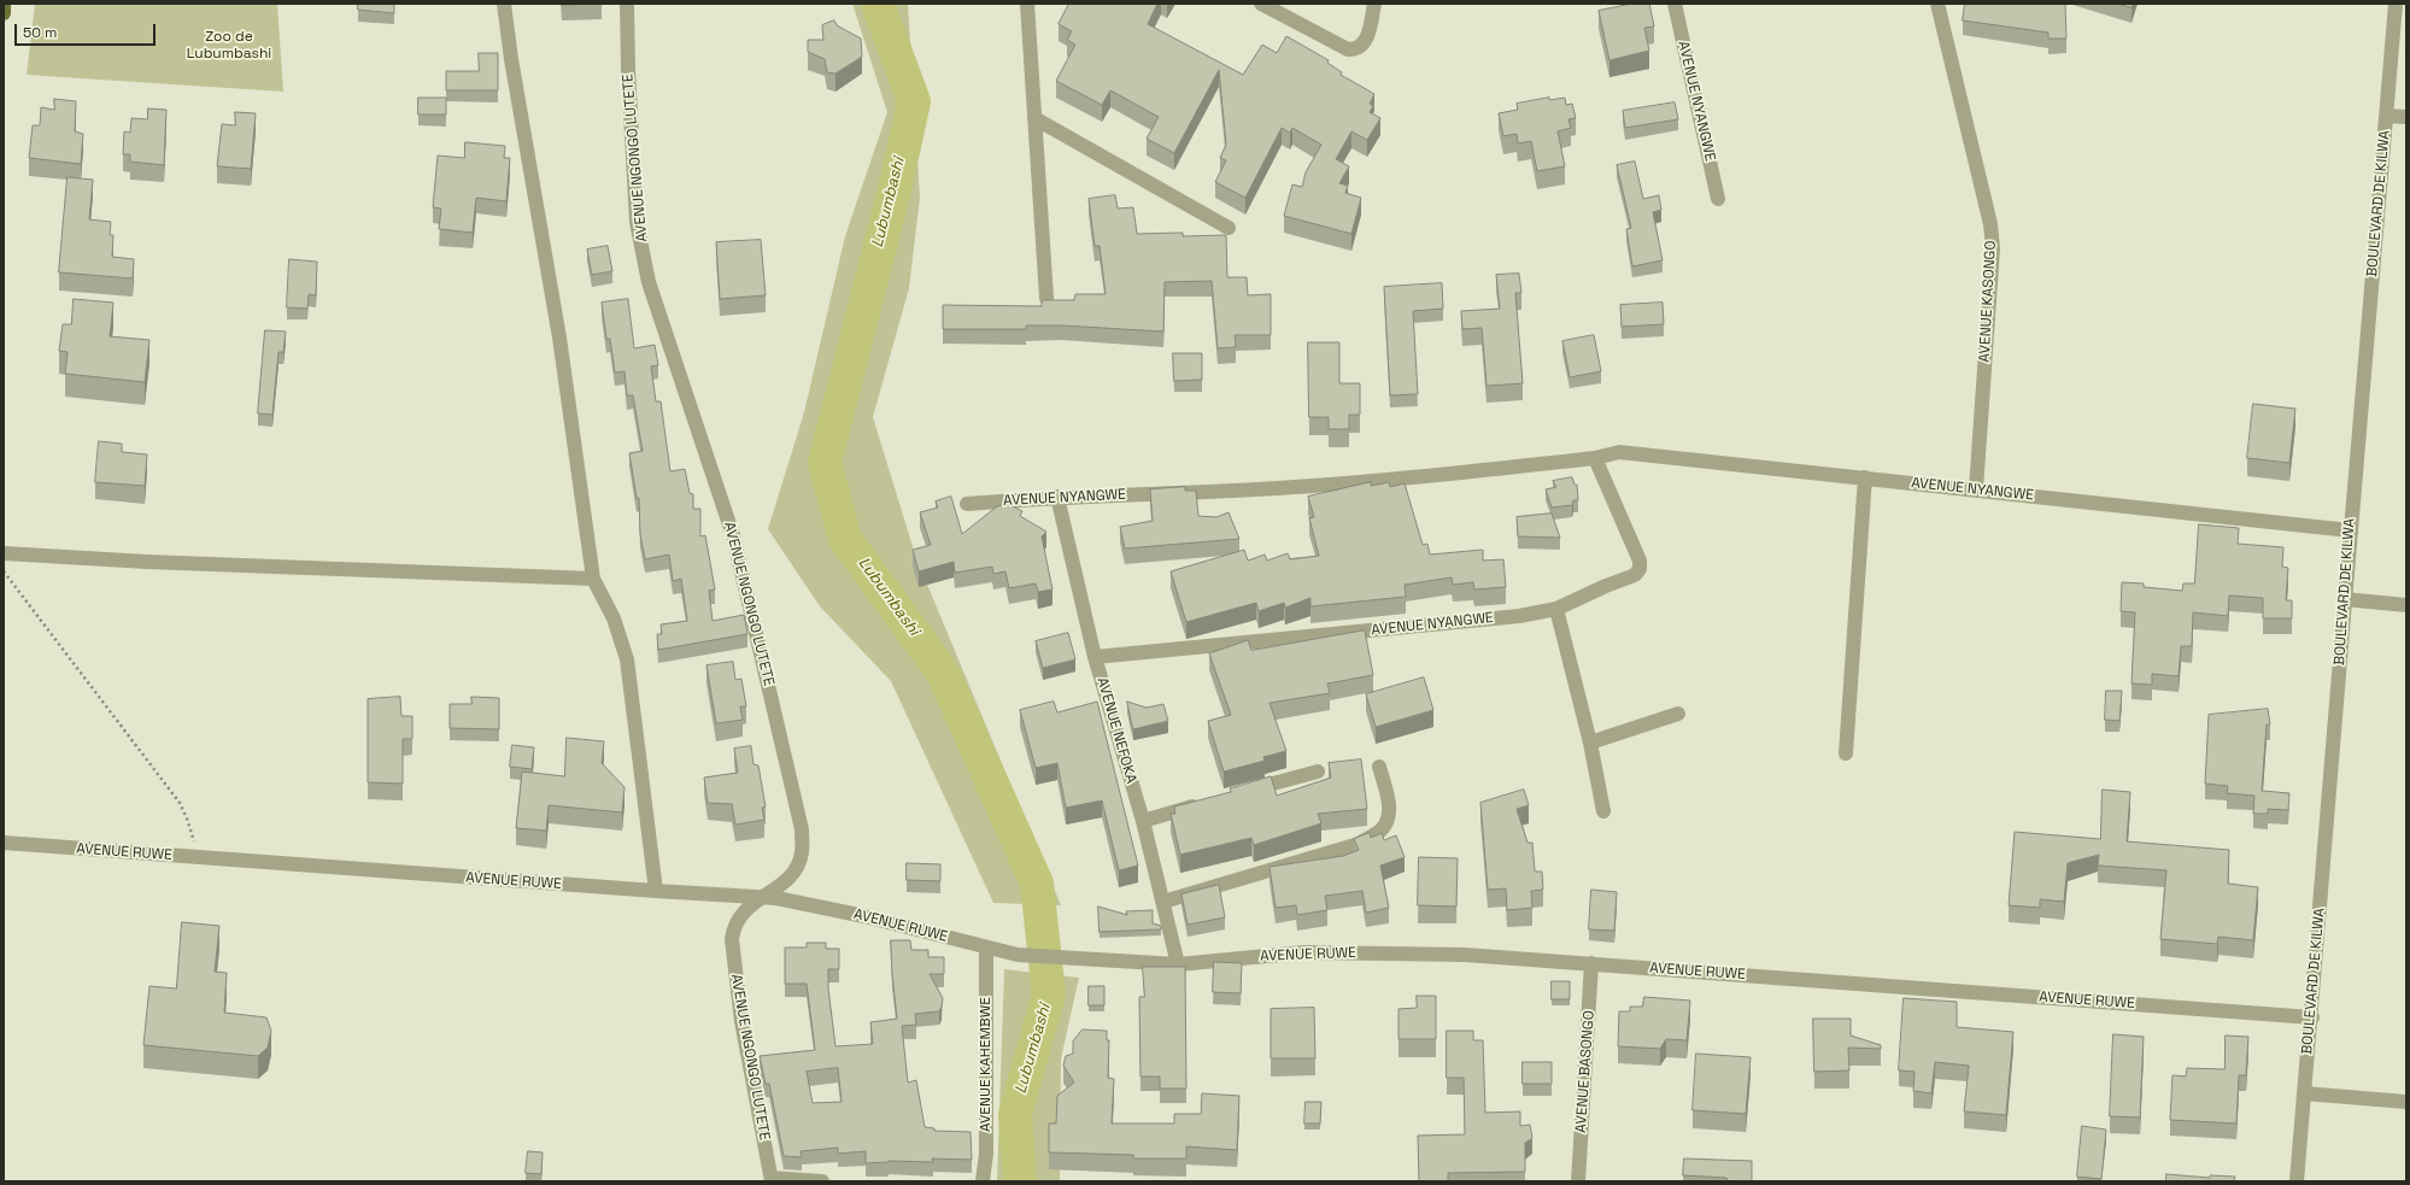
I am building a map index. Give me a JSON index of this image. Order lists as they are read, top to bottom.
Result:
{
  "streets": {
    "street": [
      "AVENUE NYANGWE",
      "AVENUE NGONGO LUTETE",
      "BOULEVARD DE KILWA",
      "AVENUE KASONGO",
      "AVENUE NEFOKA",
      "AVENUE RUWE",
      "AVENUE KAHEMBWE",
      "AVENUE BASONGO"
    ]
  },
  "crossings": [
    ["AVENUE NYANGWE", "BOULEVARD DE KILWA"],
    ["AVENUE NYANGWE", "AVENUE KASONGO"],
    ["AVENUE NYANGWE", "AVENUE NEFOKA"],
    ["AVENUE NGONGO LUTETE", "AVENUE RUWE"],
    ["BOULEVARD DE KILWA", "AVENUE RUWE"],
    ["AVENUE NEFOKA", "AVENUE RUWE"],
    ["AVENUE RUWE", "AVENUE KAHEMBWE"],
    ["AVENUE RUWE", "AVENUE BASONGO"]
  ],
  "water": ["Lubumbashi"],
  "parks": ["Zoo de Lubumbashi"],
  "scale_bar": "50 m"
}
